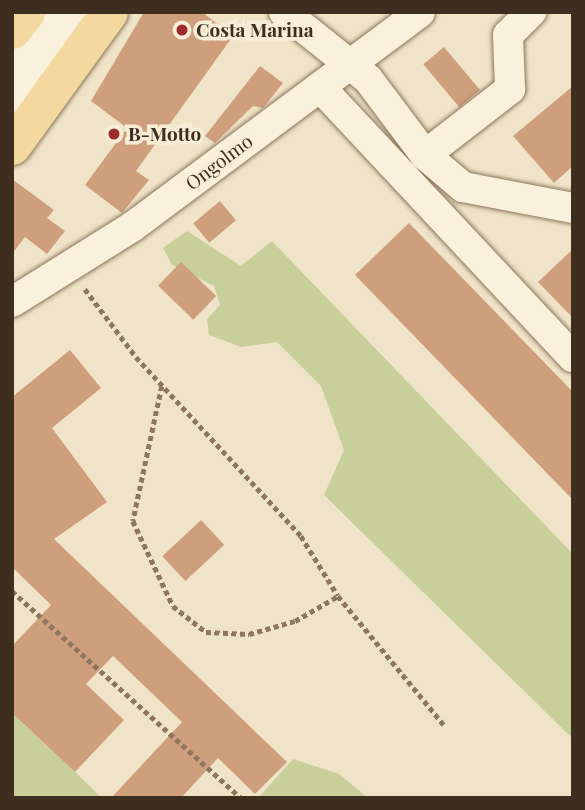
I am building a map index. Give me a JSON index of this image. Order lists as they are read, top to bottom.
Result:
{
  "streets": {
    "street": ["Ongolmo"]
  },
  "places": ["Costa Marina", "B-Motto"]
}
